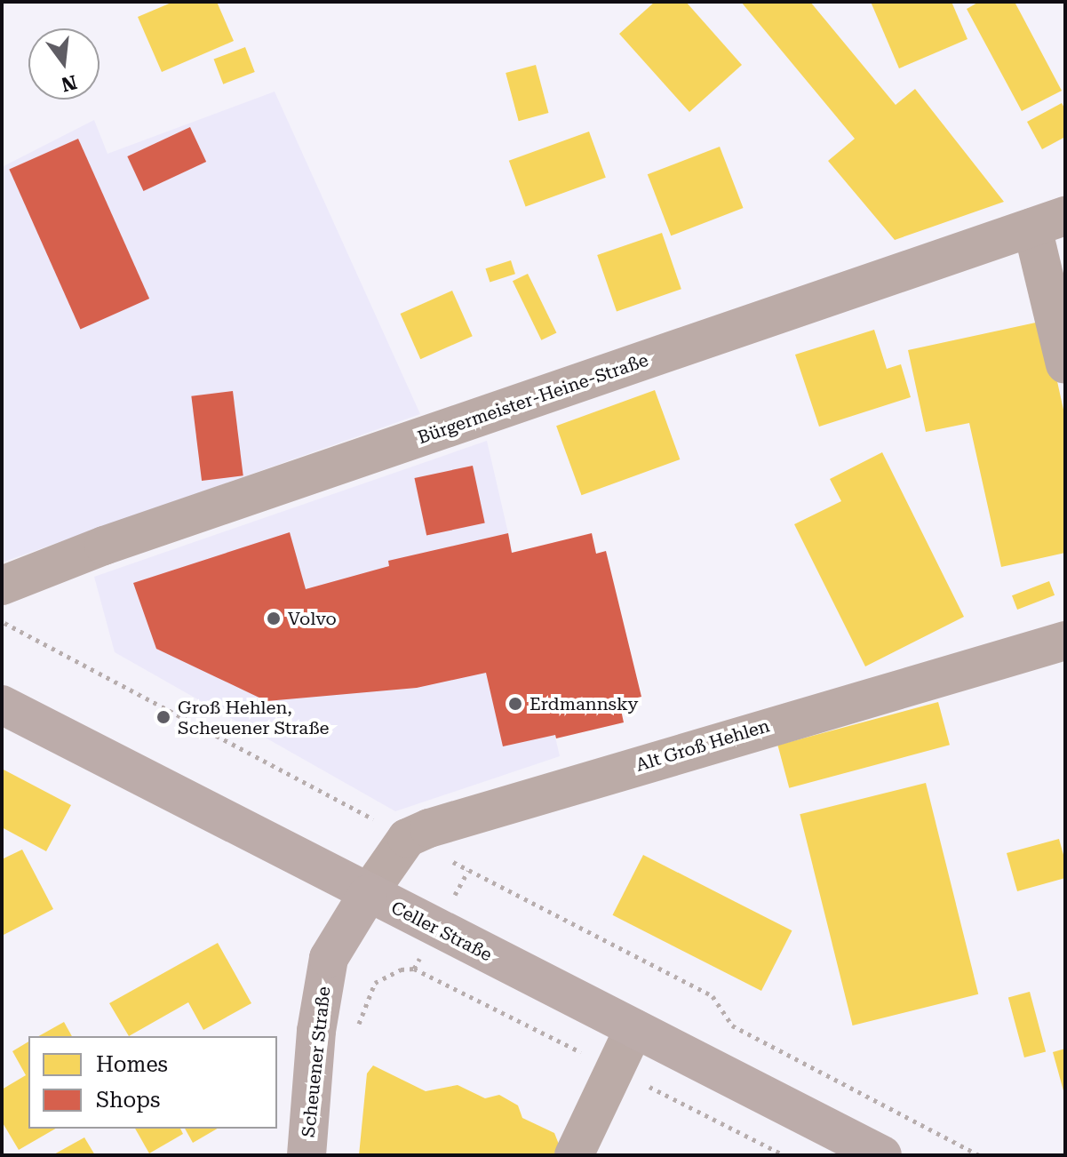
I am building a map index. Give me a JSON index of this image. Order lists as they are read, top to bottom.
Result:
{
  "streets": {
    "main road": ["Celler Straße", "Scheuener Straße"],
    "street": ["Bürgermeister-Heine-Straße", "Alt Groß Hehlen"]
  },
  "crossings": [
    ["Celler Straße", "Scheuener Straße"]
  ],
  "places": ["Volvo", "Erdmannsky", "Groß Hehlen, Scheuener Straße"],
  "legend": ["Homes", "Shops"],
  "north": "bottom"
}
